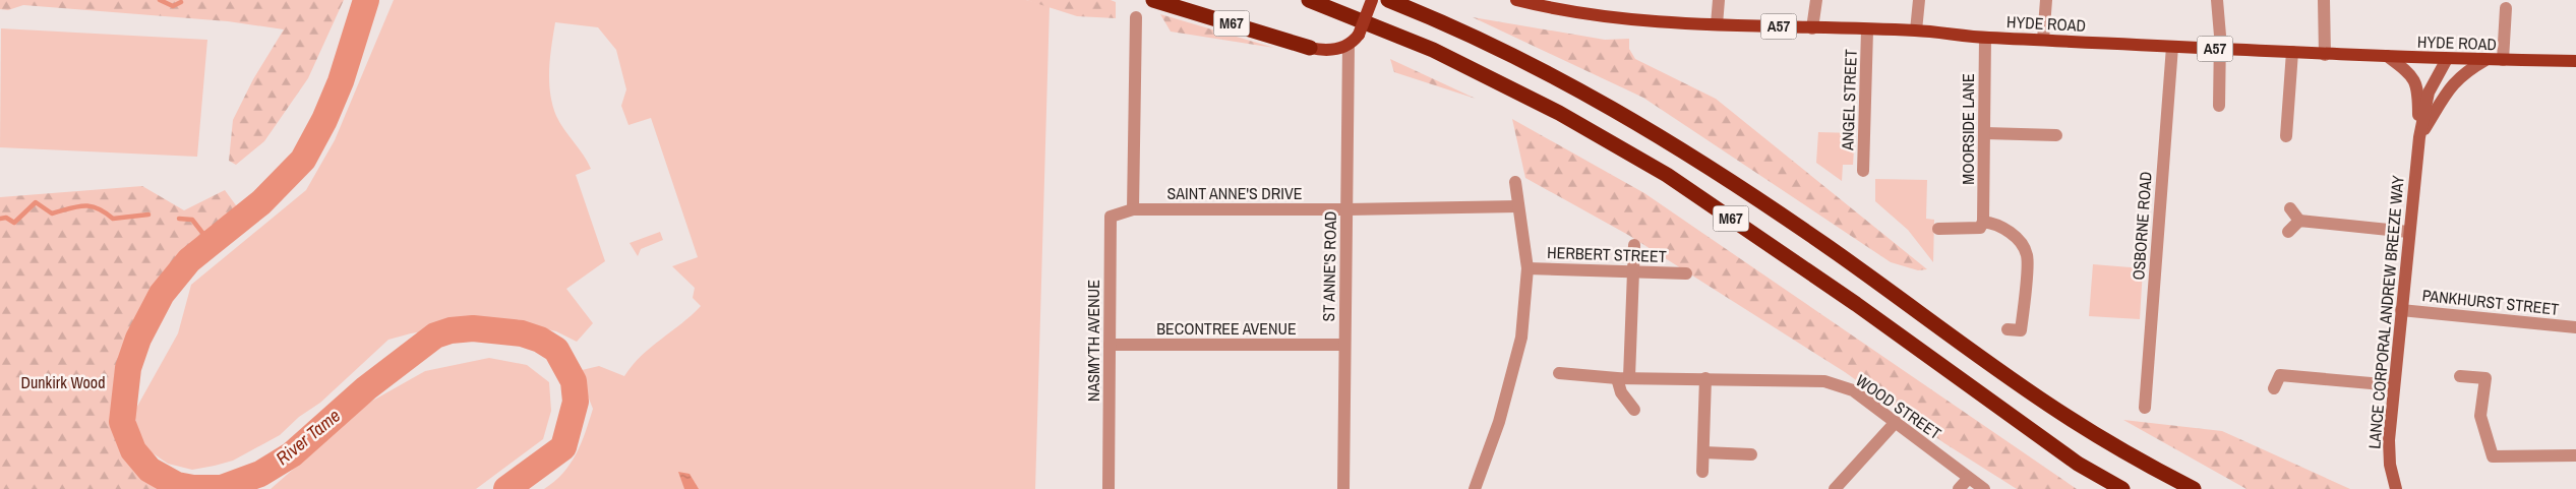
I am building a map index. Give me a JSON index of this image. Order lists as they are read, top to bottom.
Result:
{
  "streets": {
    "highway": ["M67"],
    "main road": ["HYDE ROAD", "A57"],
    "street": [
      "ANGEL STREET",
      "MOORSIDE LANE",
      "SAINT ANNE'S DRIVE",
      "OSBORNE ROAD",
      "HERBERT STREET",
      "ST ANNE'S ROAD",
      "PANKHURST STREET",
      "LANCE CORPORAL ANDREW BREEZE WAY",
      "BECONTREE AVENUE",
      "NASMYTH AVENUE",
      "WOOD STREET"
    ]
  },
  "crossings": [
    ["HYDE ROAD", "ANGEL STREET"],
    ["HYDE ROAD", "MOORSIDE LANE"],
    ["HYDE ROAD", "OSBORNE ROAD"],
    ["HYDE ROAD", "LANCE CORPORAL ANDREW BREEZE WAY"],
    ["SAINT ANNE'S DRIVE", "ST ANNE'S ROAD"],
    ["SAINT ANNE'S DRIVE", "NASMYTH AVENUE"],
    ["ST ANNE'S ROAD", "BECONTREE AVENUE"],
    ["PANKHURST STREET", "LANCE CORPORAL ANDREW BREEZE WAY"],
    ["BECONTREE AVENUE", "NASMYTH AVENUE"]
  ],
  "water": ["River Tame"],
  "parks": ["Dunkirk Wood"]
}
